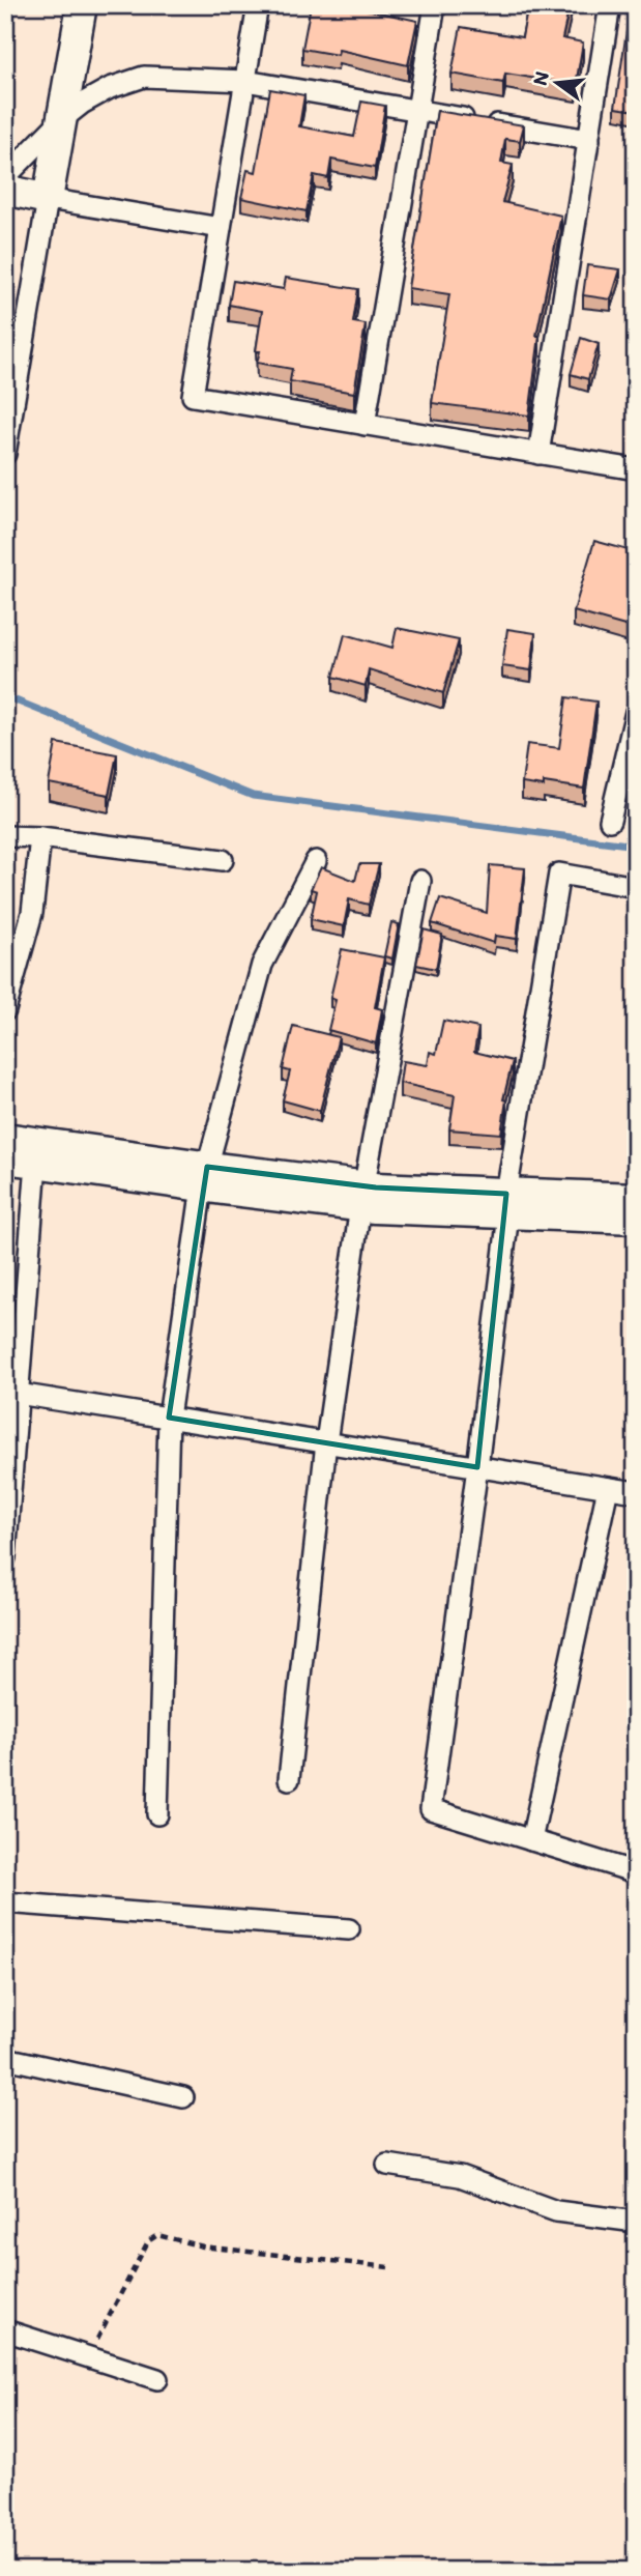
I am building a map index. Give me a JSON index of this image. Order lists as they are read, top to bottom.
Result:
{
  "north": "left"
}
